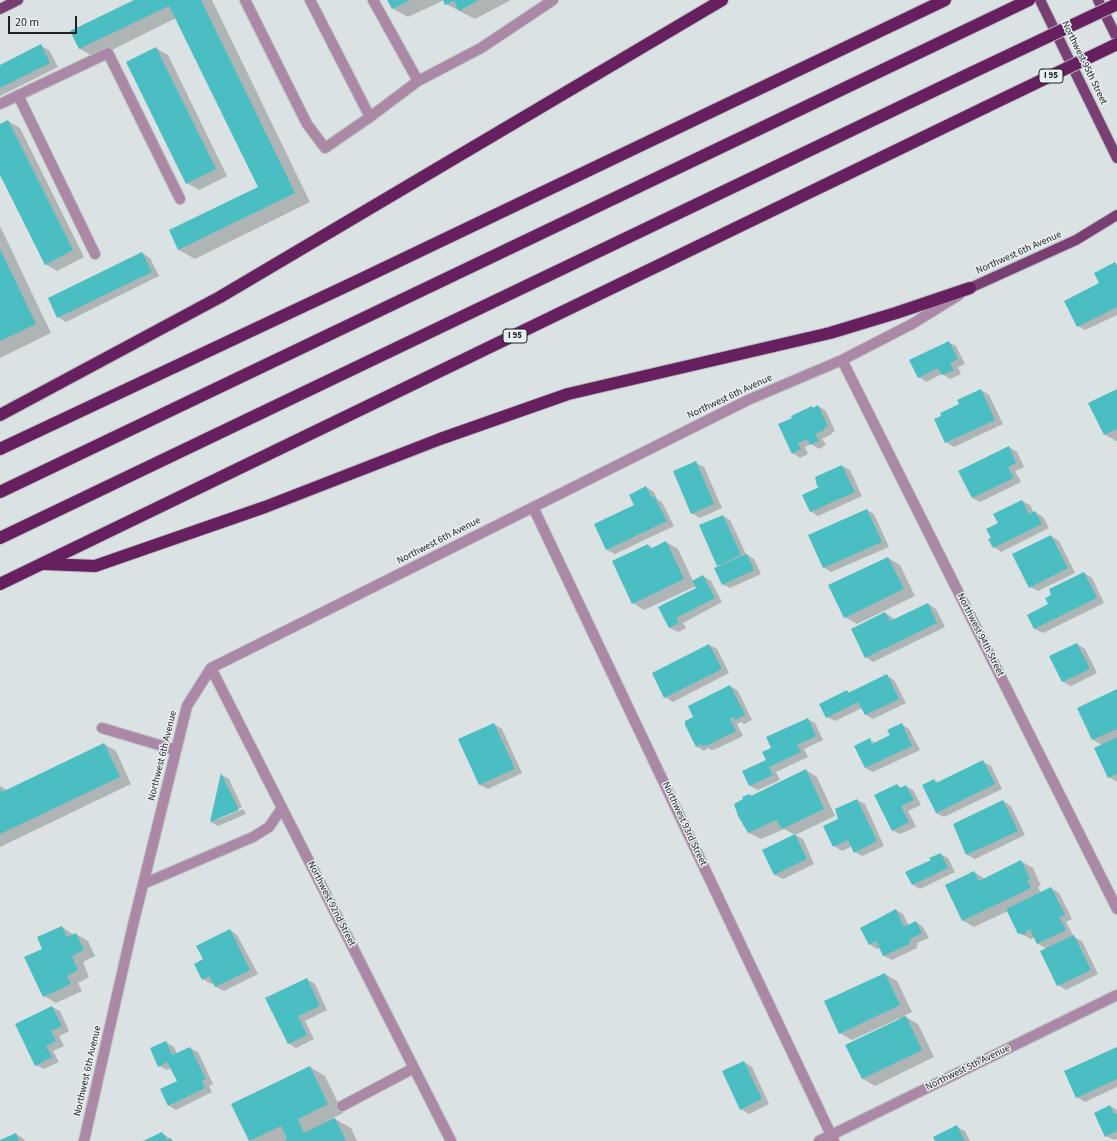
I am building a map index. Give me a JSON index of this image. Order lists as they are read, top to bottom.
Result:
{
  "streets": {
    "highway": ["I 95"],
    "main road": ["Northwest 95th Street", "Northwest 6th Avenue"],
    "street": [
      "Northwest 94th Street",
      "Northwest 93rd Street",
      "Northwest 92nd Street",
      "Northwest 5th Avenue"
    ]
  },
  "crossings": [
    ["Northwest 6th Avenue", "Northwest 94th Street"],
    ["Northwest 6th Avenue", "Northwest 93rd Street"],
    ["Northwest 6th Avenue", "Northwest 92nd Street"],
    ["Northwest 93rd Street", "Northwest 5th Avenue"]
  ],
  "scale_bar": "20 m"
}
